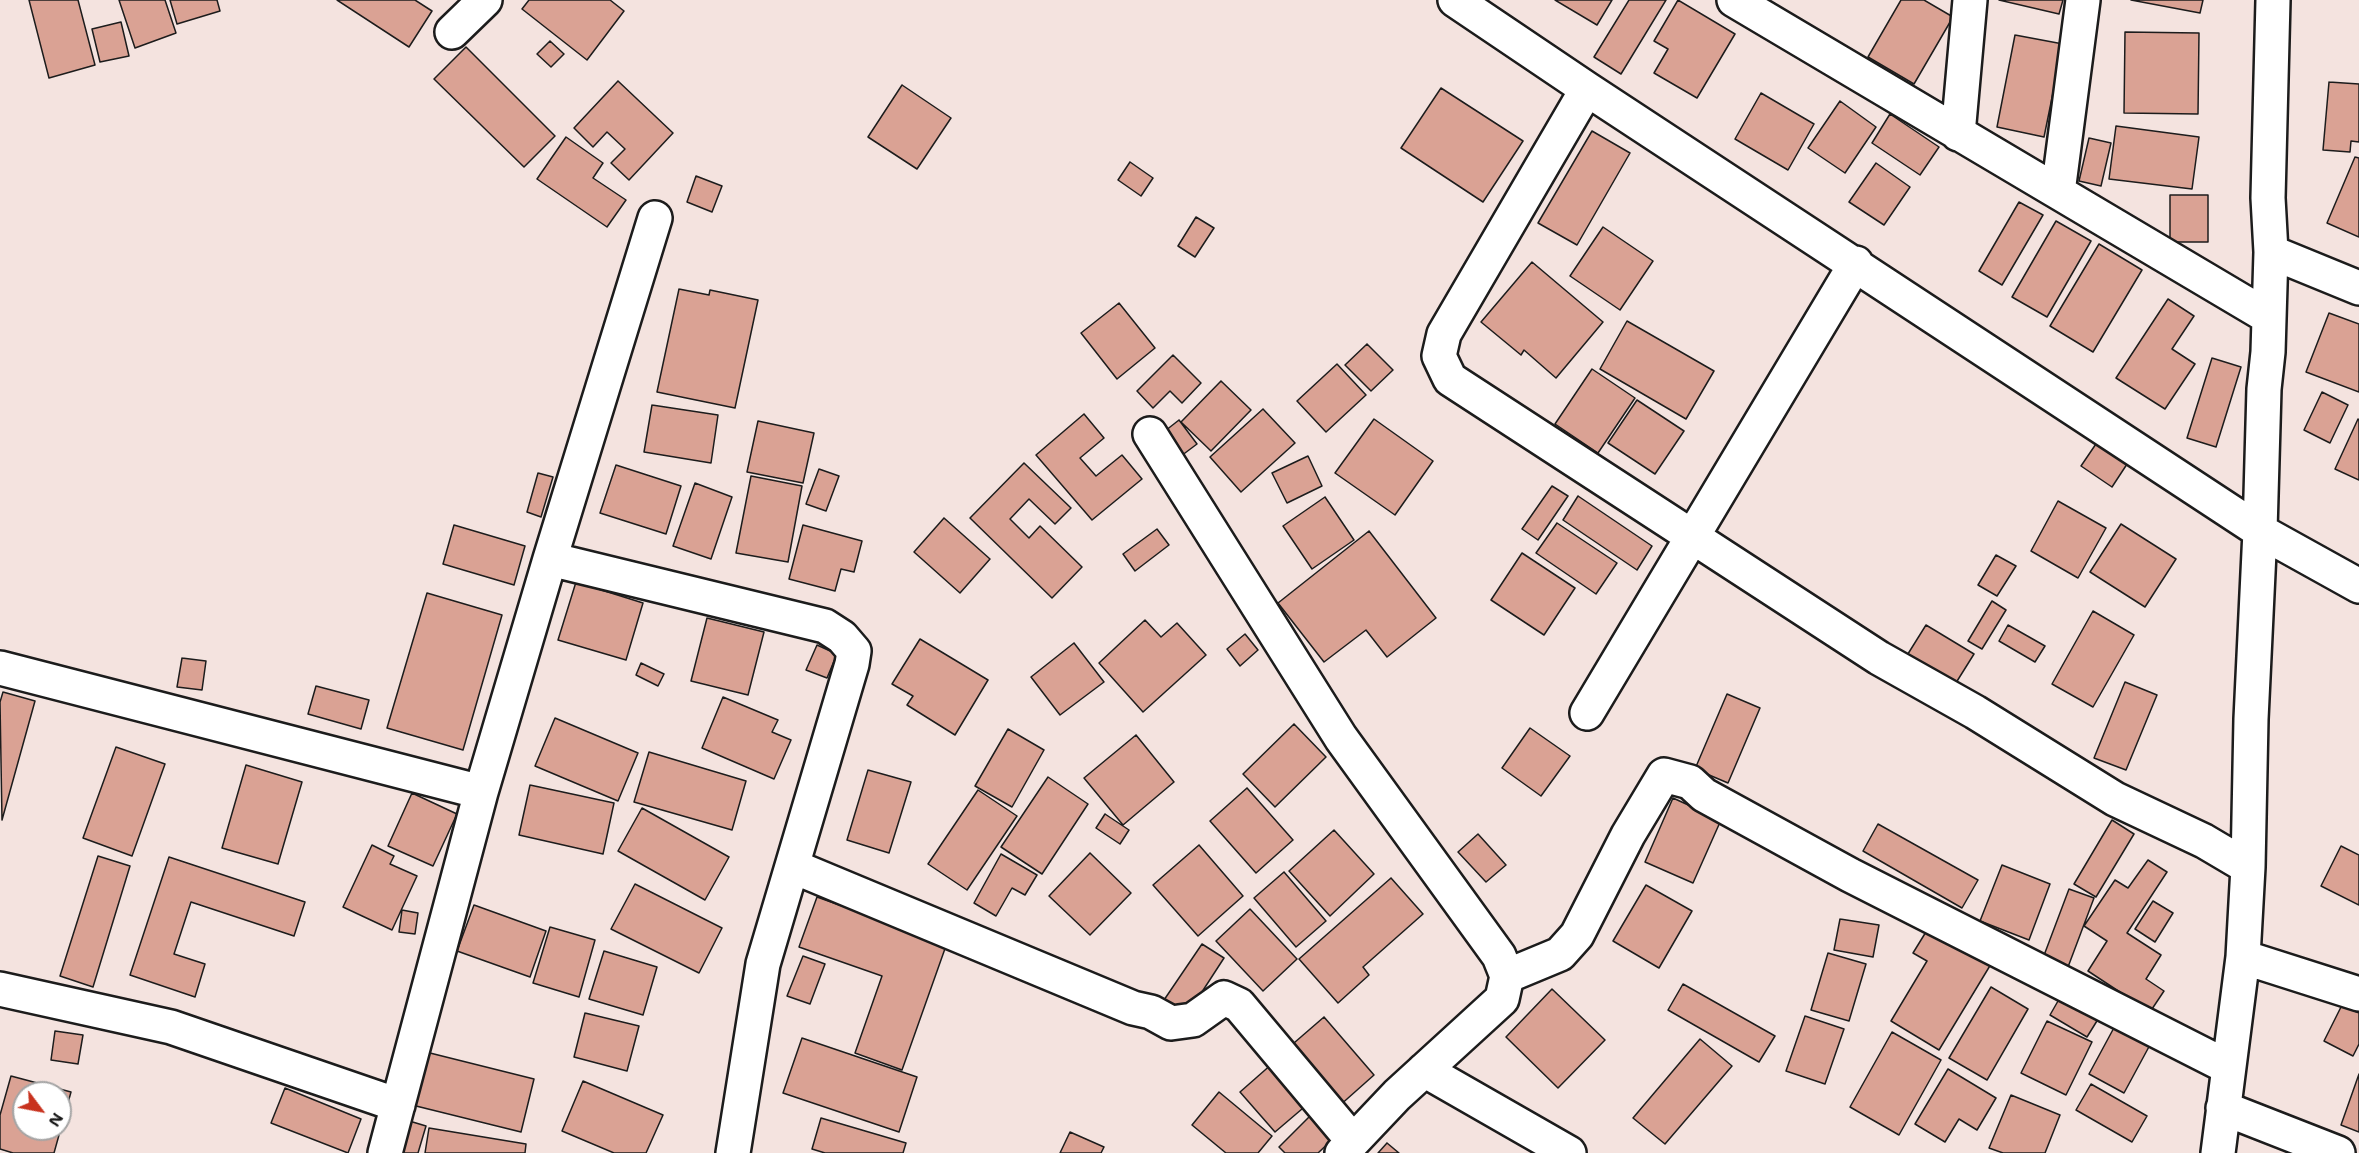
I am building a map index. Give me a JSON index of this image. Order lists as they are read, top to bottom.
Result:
{
  "north": "bottom right"
}
